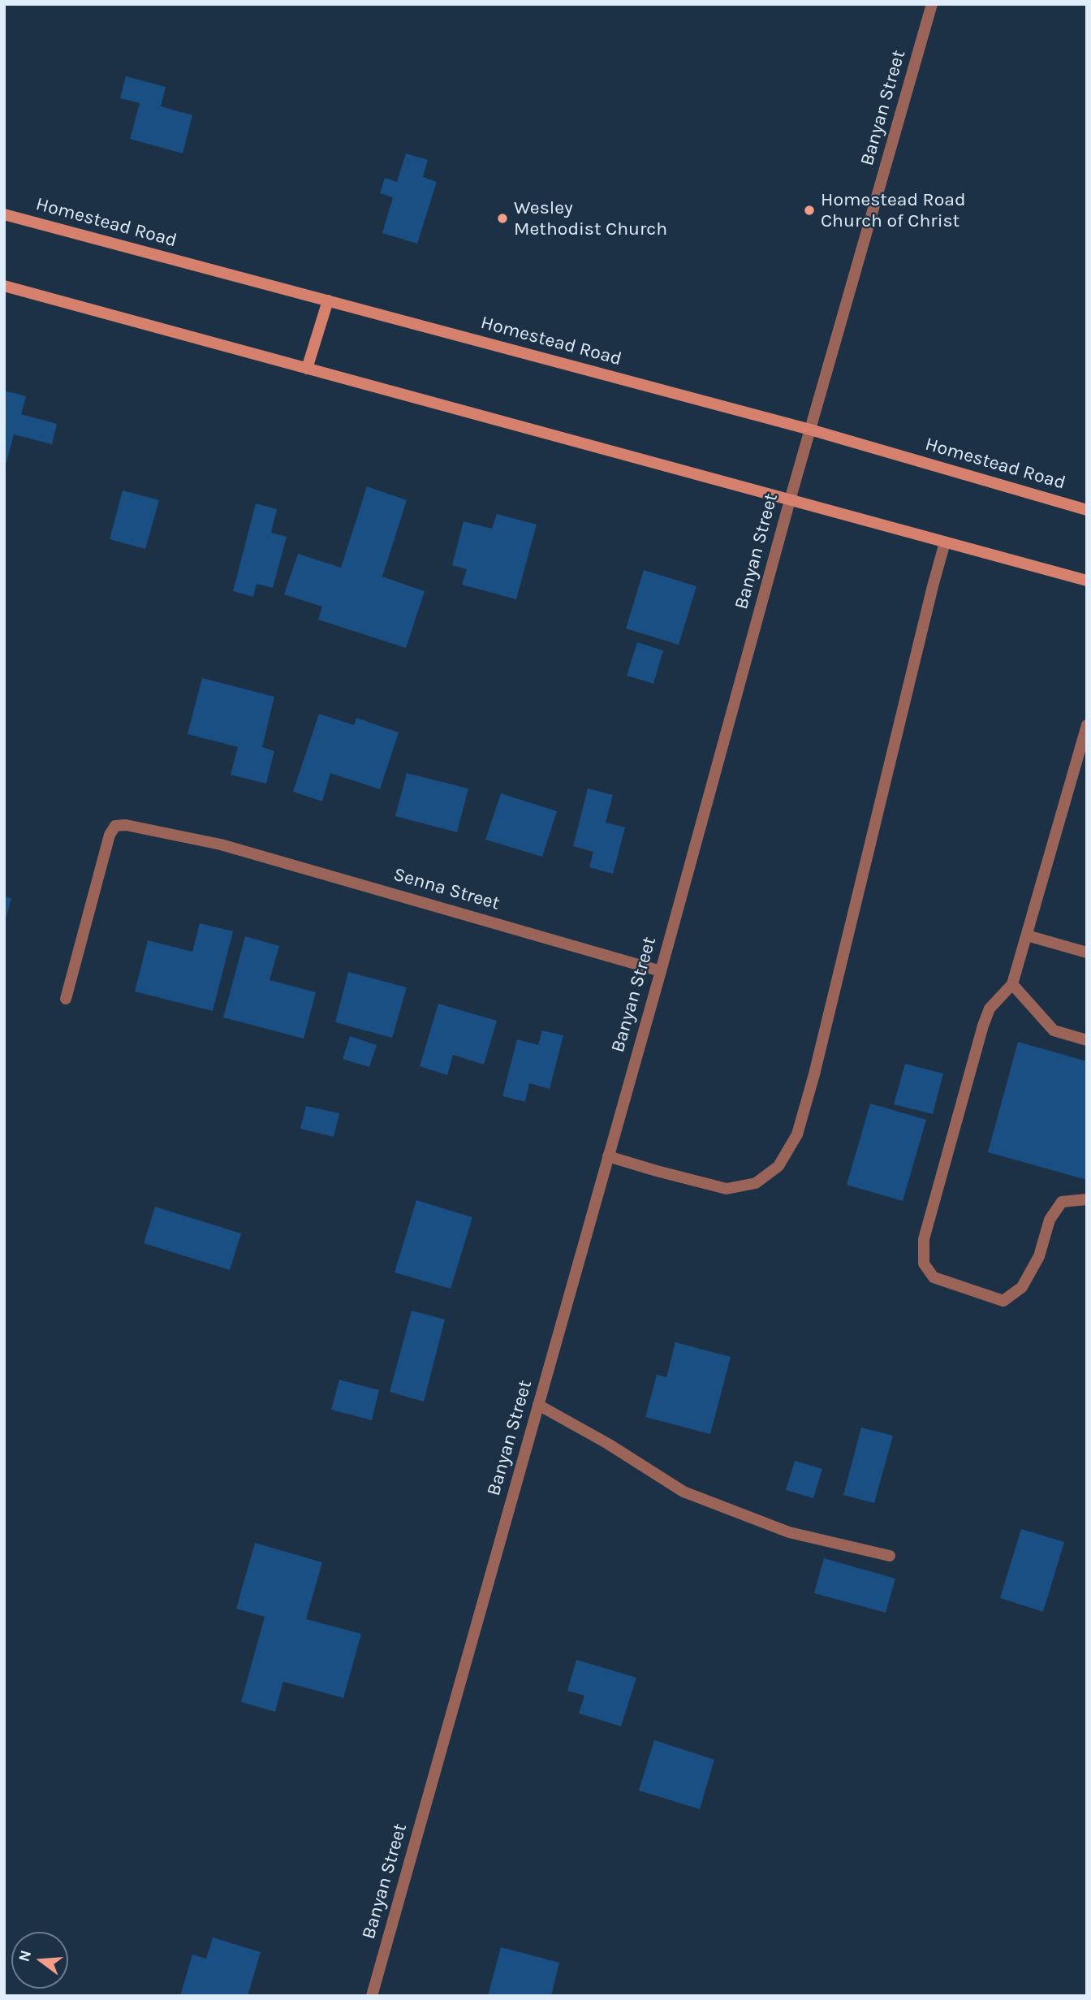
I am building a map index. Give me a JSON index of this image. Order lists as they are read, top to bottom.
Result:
{
  "streets": {
    "main road": ["Homestead Road"],
    "street": ["Banyan Street", "Senna Street"]
  },
  "crossings": [
    ["Banyan Street", "Homestead Road"],
    ["Banyan Street", "Senna Street"]
  ],
  "places": ["Homestead Road Church of Christ", "Wesley Methodist Church"],
  "north": "left"
}
